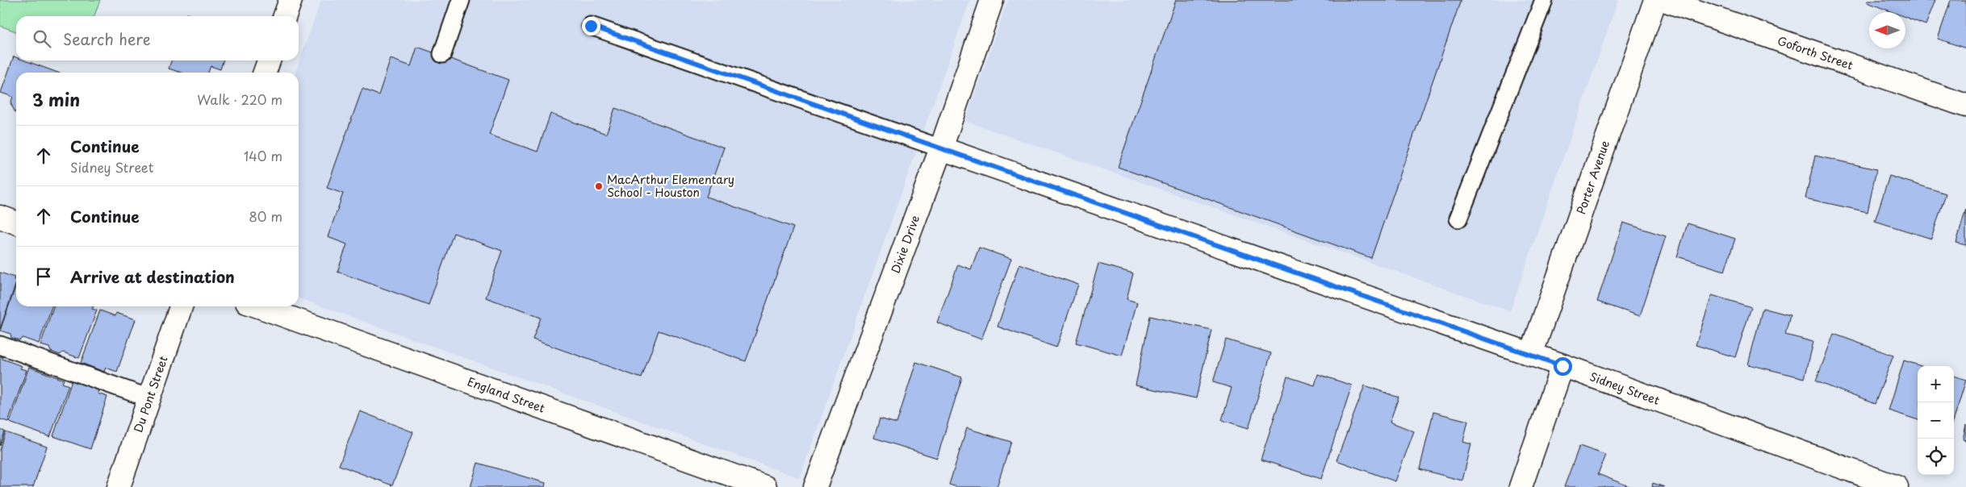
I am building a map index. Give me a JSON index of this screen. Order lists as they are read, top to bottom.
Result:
{
  "streets": {
    "street": [
      "Goforth Street",
      "Porter Avenue",
      "Dixie Drive",
      "Sidney Street",
      "Du Pont Street",
      "England Street"
    ]
  },
  "crossings": [
    ["Porter Avenue", "Sidney Street"],
    ["Dixie Drive", "Sidney Street"]
  ],
  "places": ["MacArthur Elementary School - Houston"],
  "north": "left",
  "page": {
    "search": "Search here",
    "heading": ["3 min", "Walk · 220 m"],
    "list": [
      ["Continue", "Sidney Street", "140 m"],
      ["Continue", "80 m"],
      "Arrive at destination"
    ],
    "map_buttons": ["+", "−"]
  }
}
